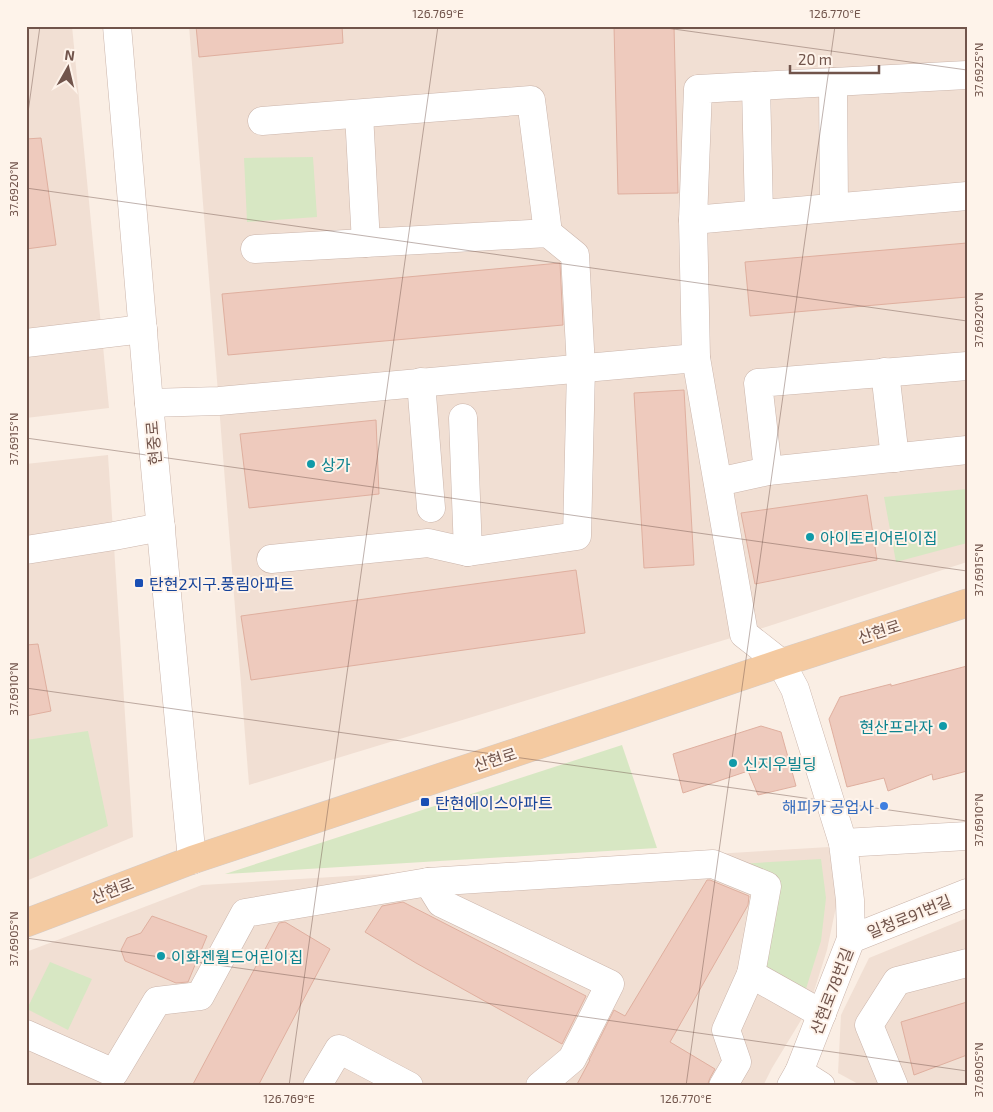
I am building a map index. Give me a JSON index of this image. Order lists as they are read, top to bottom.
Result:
{
  "streets": {
    "main road": ["산현로"],
    "street": ["현중로", "일청로91번길", "산현로78번길"]
  },
  "crossings": [
    ["현중로", "산현로"],
    ["산현로", "산현로78번길"],
    ["일청로91번길", "산현로78번길"]
  ],
  "places": {
    "other": [
      "상가",
      "아이토리어린이집",
      "현산프라자",
      "신지우빌딩",
      "해피카 공업사",
      "이화젠월드어린이집"
    ],
    "transit": ["탄현2지구.풍림아파트", "탄현에이스아파트"]
  },
  "scale_bar": "20 m",
  "north": "top",
  "coordinates": [
    "126.769°E",
    "126.770°E",
    "37.6925°N",
    "37.6920°N",
    "37.6915°N",
    "37.6910°N",
    "37.6905°N"
  ]
}
